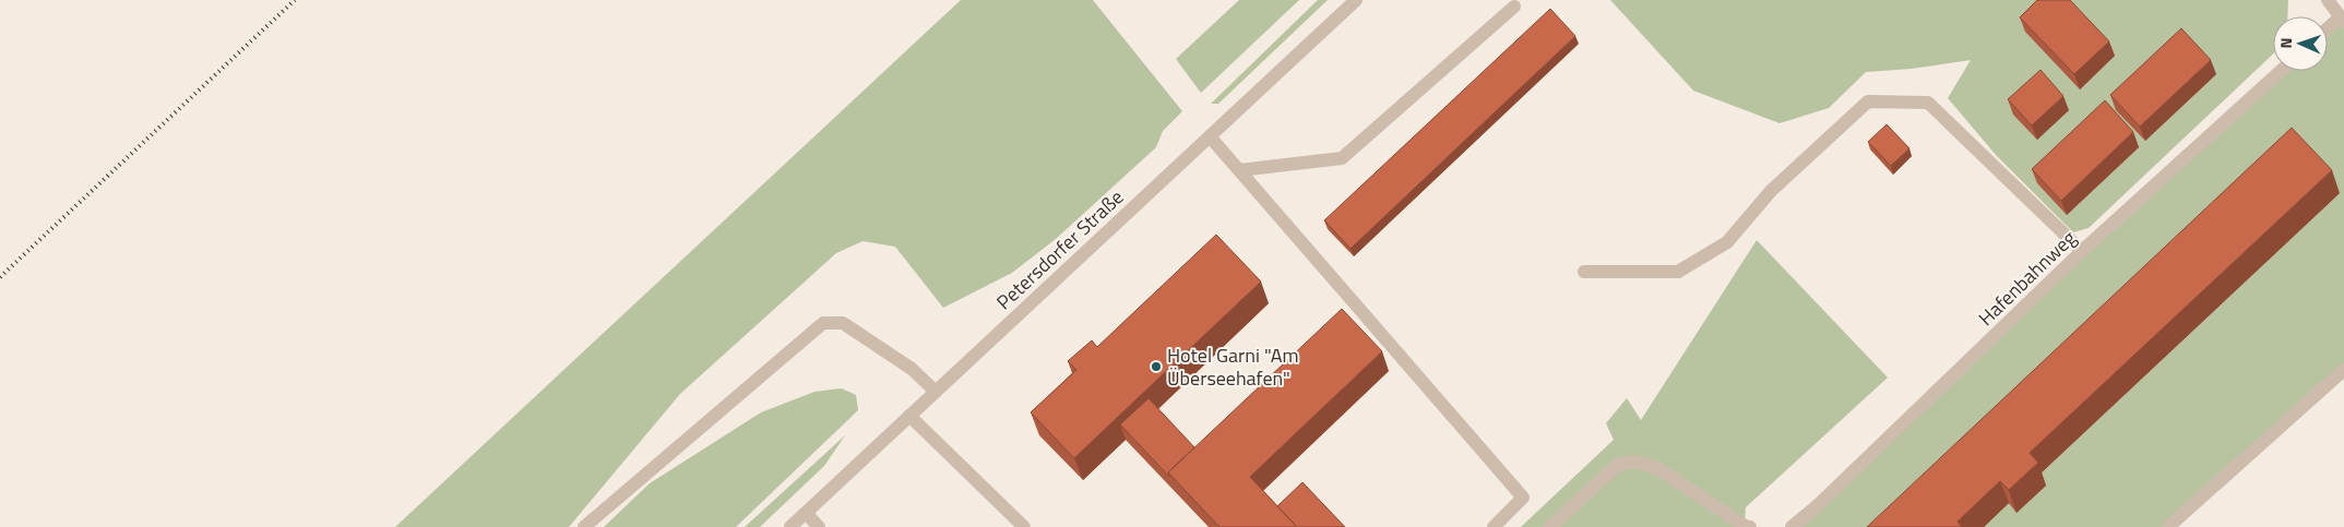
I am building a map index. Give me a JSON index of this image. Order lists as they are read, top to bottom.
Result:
{
  "streets": {
    "street": ["Petersdorfer Straße", "Hafenbahnweg"]
  },
  "places": ["Hotel Garni \"Am Überseehafen\""],
  "north": "left"
}
